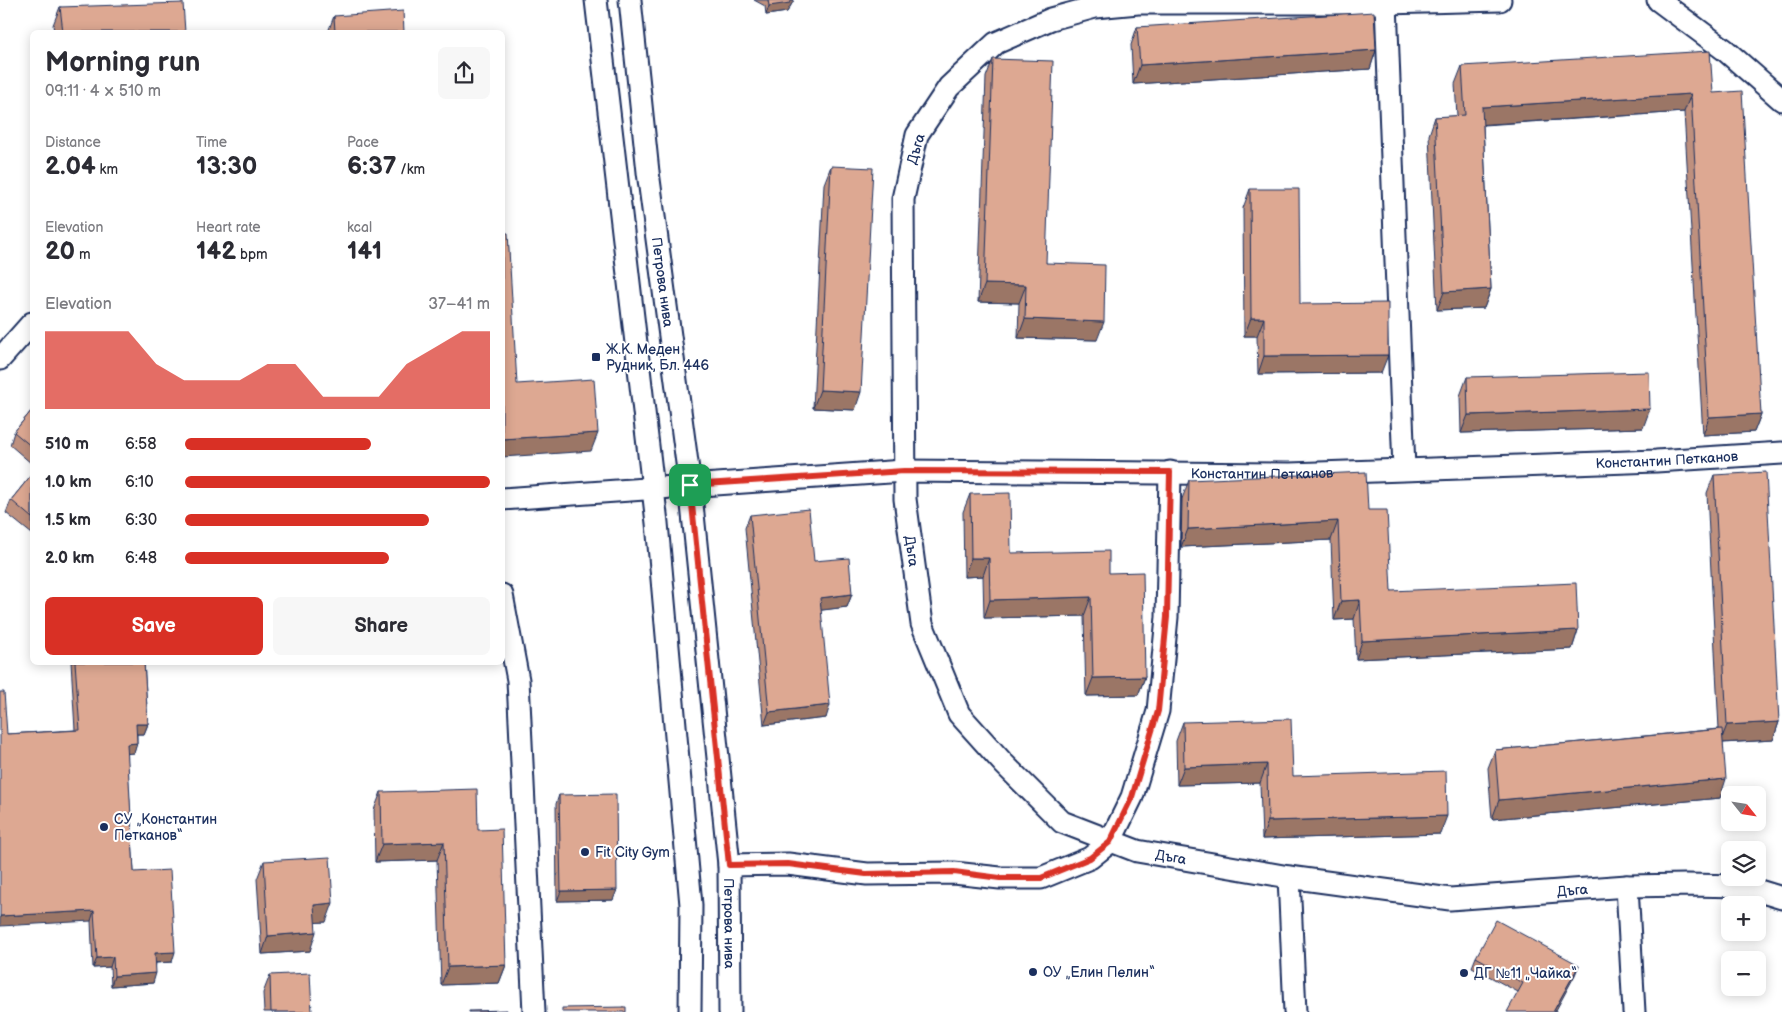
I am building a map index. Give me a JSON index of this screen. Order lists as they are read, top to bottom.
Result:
{
  "streets": {
    "street": ["Дъга", "Петрова нива", "Константин Петканов"]
  },
  "crossings": [
    ["Дъга", "Константин Петканов"],
    ["Петрова нива", "Константин Петканов"]
  ],
  "places": {
    "transit": ["Ж.К. Меден Рудник, Бл. 446"],
    "other": [
      "СУ „Константин Петканов“",
      "Fit City Gym",
      "ОУ „Елин Пелин“",
      "ДГ №11 „Чайка“"
    ]
  },
  "north": "bottom right",
  "page": {
    "heading": ["Morning run", "09:11 · 4 × 510 m"],
    "stats": [
      ["Distance", "2.04 km"],
      ["Time", "13:30"],
      ["Pace", "6:37 /km"],
      ["Elevation", "20 m"],
      ["Heart rate", "142 bpm"],
      ["kcal", "141"]
    ],
    "chart": ["Elevation", "37–41 m"],
    "list": [
      {
        "name": "510 m",
        "note": "6:58"
      },
      {
        "name": "1.0 km",
        "note": "6:10"
      },
      {
        "name": "1.5 km",
        "note": "6:30"
      },
      {
        "name": "2.0 km",
        "note": "6:48"
      }
    ],
    "buttons": ["Save", "Share"],
    "map_buttons": ["+", "−"]
  }
}
